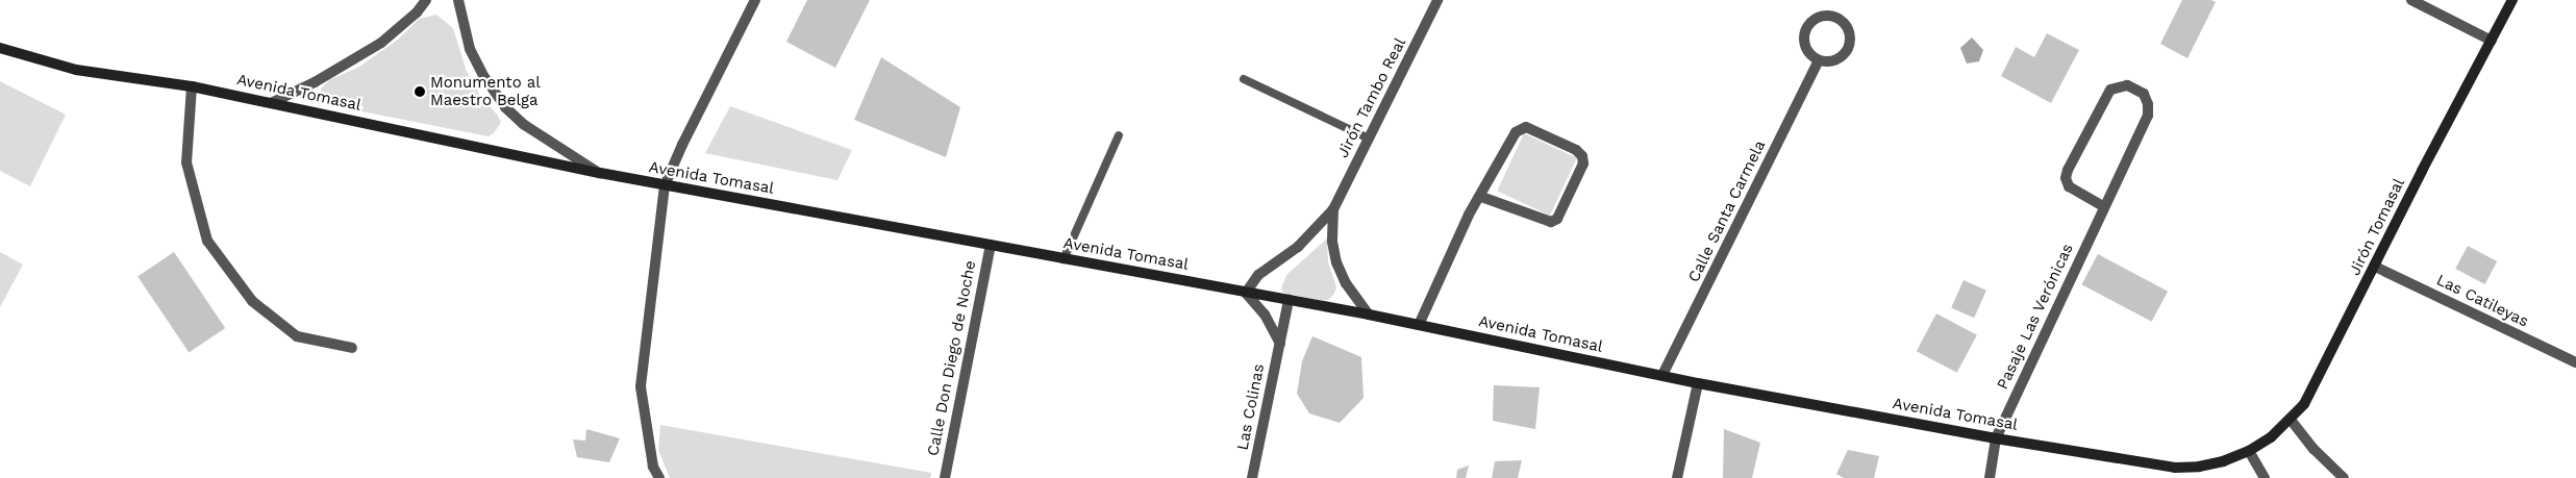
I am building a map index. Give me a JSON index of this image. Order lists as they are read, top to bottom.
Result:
{
  "streets": {
    "street": [
      "Avenida Tomasal",
      "Jirón Tambo Real",
      "Calle Santa Carmela",
      "Jirón Tomasal",
      "Las Catileyas",
      "Pasaje Las Verónicas",
      "Calle Don Diego de Noche",
      "Las Colinas"
    ]
  },
  "crossings": [
    ["Avenida Tomasal", "Jirón Tambo Real"],
    ["Avenida Tomasal", "Calle Santa Carmela"],
    ["Avenida Tomasal", "Jirón Tomasal"],
    ["Avenida Tomasal", "Pasaje Las Verónicas"],
    ["Avenida Tomasal", "Calle Don Diego de Noche"],
    ["Avenida Tomasal", "Las Colinas"],
    ["Jirón Tomasal", "Las Catileyas"]
  ],
  "places": ["Monumento al Maestro Belga"]
}
